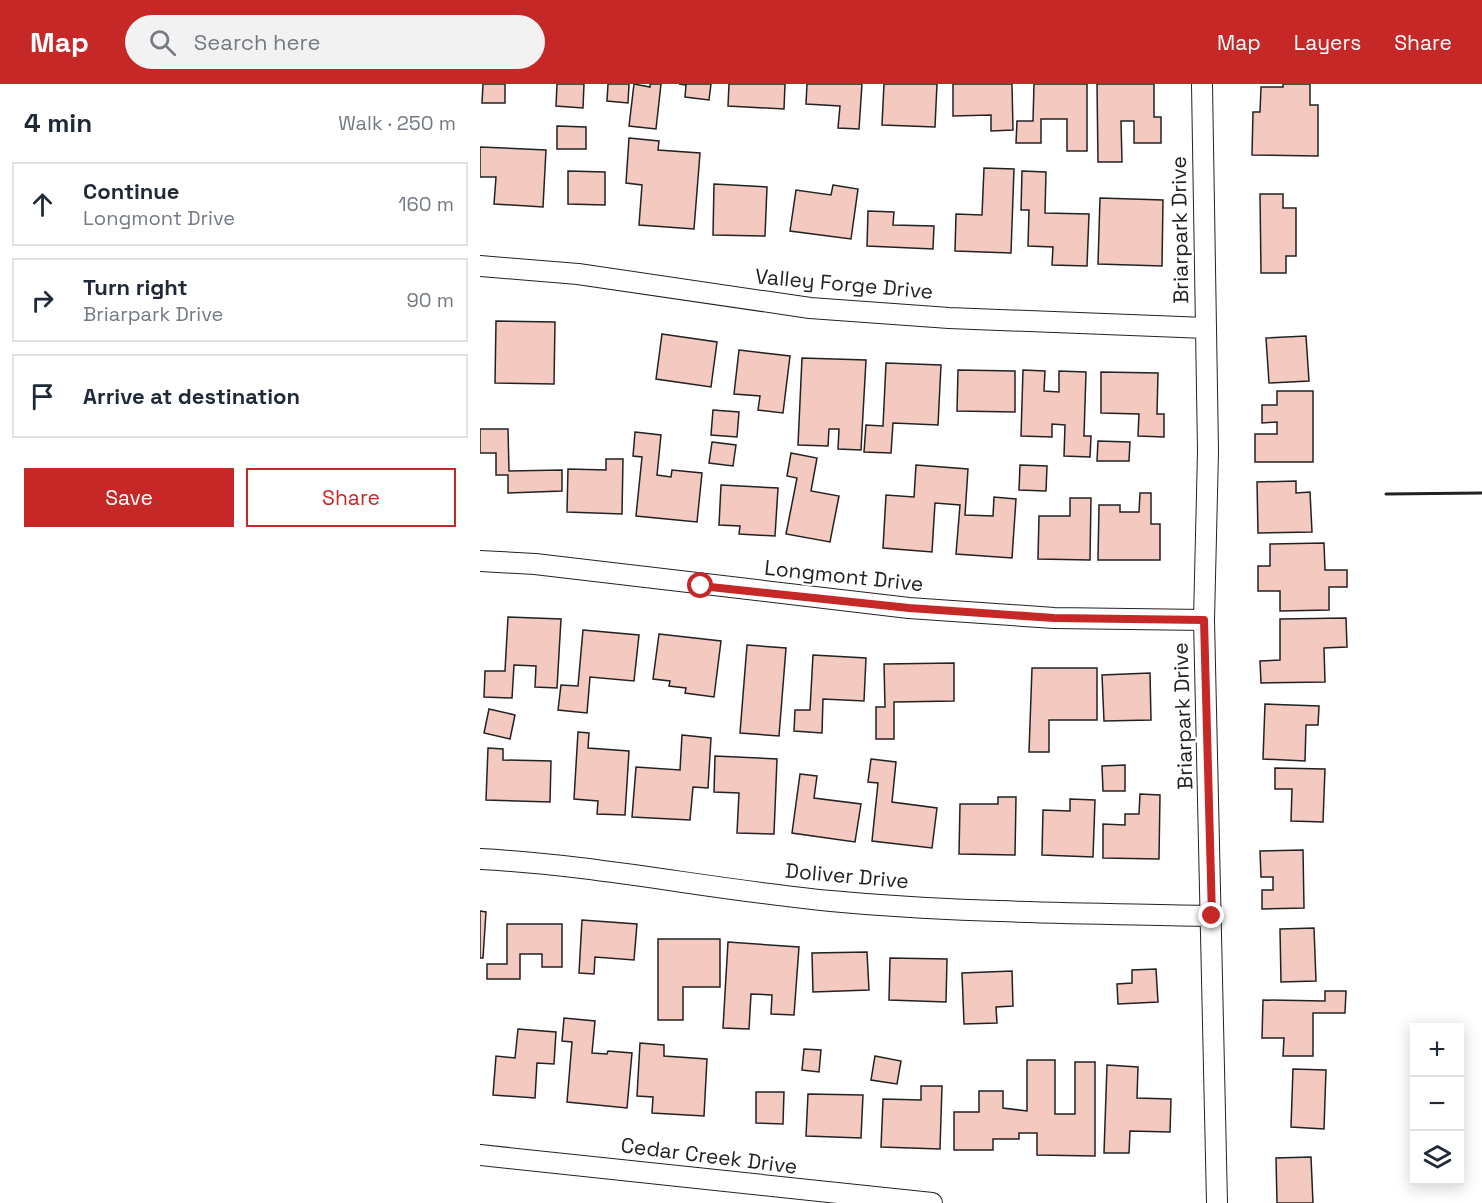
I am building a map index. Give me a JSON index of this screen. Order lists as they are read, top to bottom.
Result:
{
  "streets": {
    "street": [
      "Briarpark Drive",
      "Valley Forge Drive",
      "Longmont Drive",
      "Doliver Drive",
      "Cedar Creek Drive"
    ]
  },
  "crossings": [
    ["Briarpark Drive", "Valley Forge Drive"],
    ["Briarpark Drive", "Longmont Drive"],
    ["Briarpark Drive", "Doliver Drive"]
  ],
  "page": {
    "header": "Map",
    "search": "Search here",
    "nav": ["Map", "Layers", "Share"],
    "heading": ["4 min", "Walk · 250 m"],
    "list": [
      ["Continue", "Longmont Drive", "160 m"],
      ["Turn right", "Briarpark Drive", "90 m"],
      "Arrive at destination"
    ],
    "buttons": ["Save", "Share"],
    "map_buttons": ["+", "−"]
  }
}
